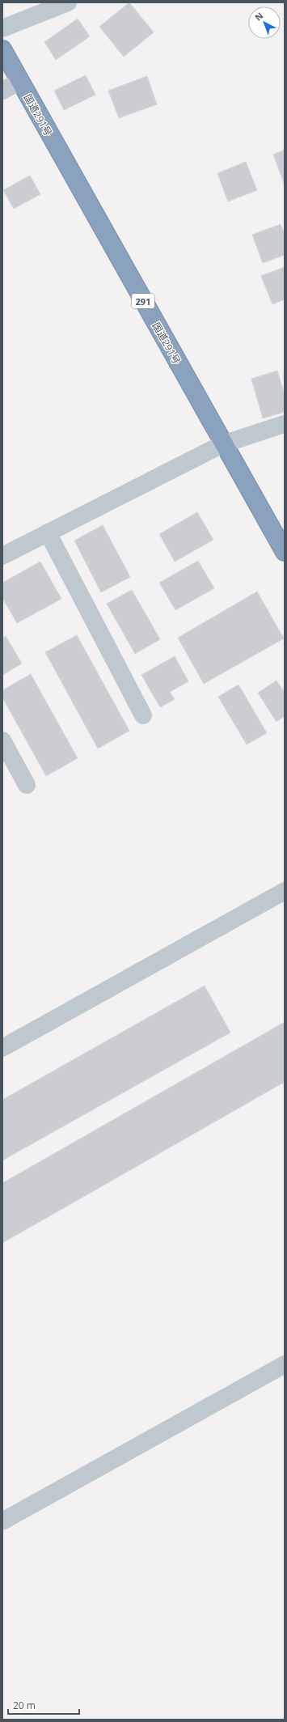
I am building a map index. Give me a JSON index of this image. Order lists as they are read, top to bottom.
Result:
{
  "streets": {
    "highway": ["国道291号", "291"]
  },
  "scale_bar": "20 m",
  "north": "top left"
}
